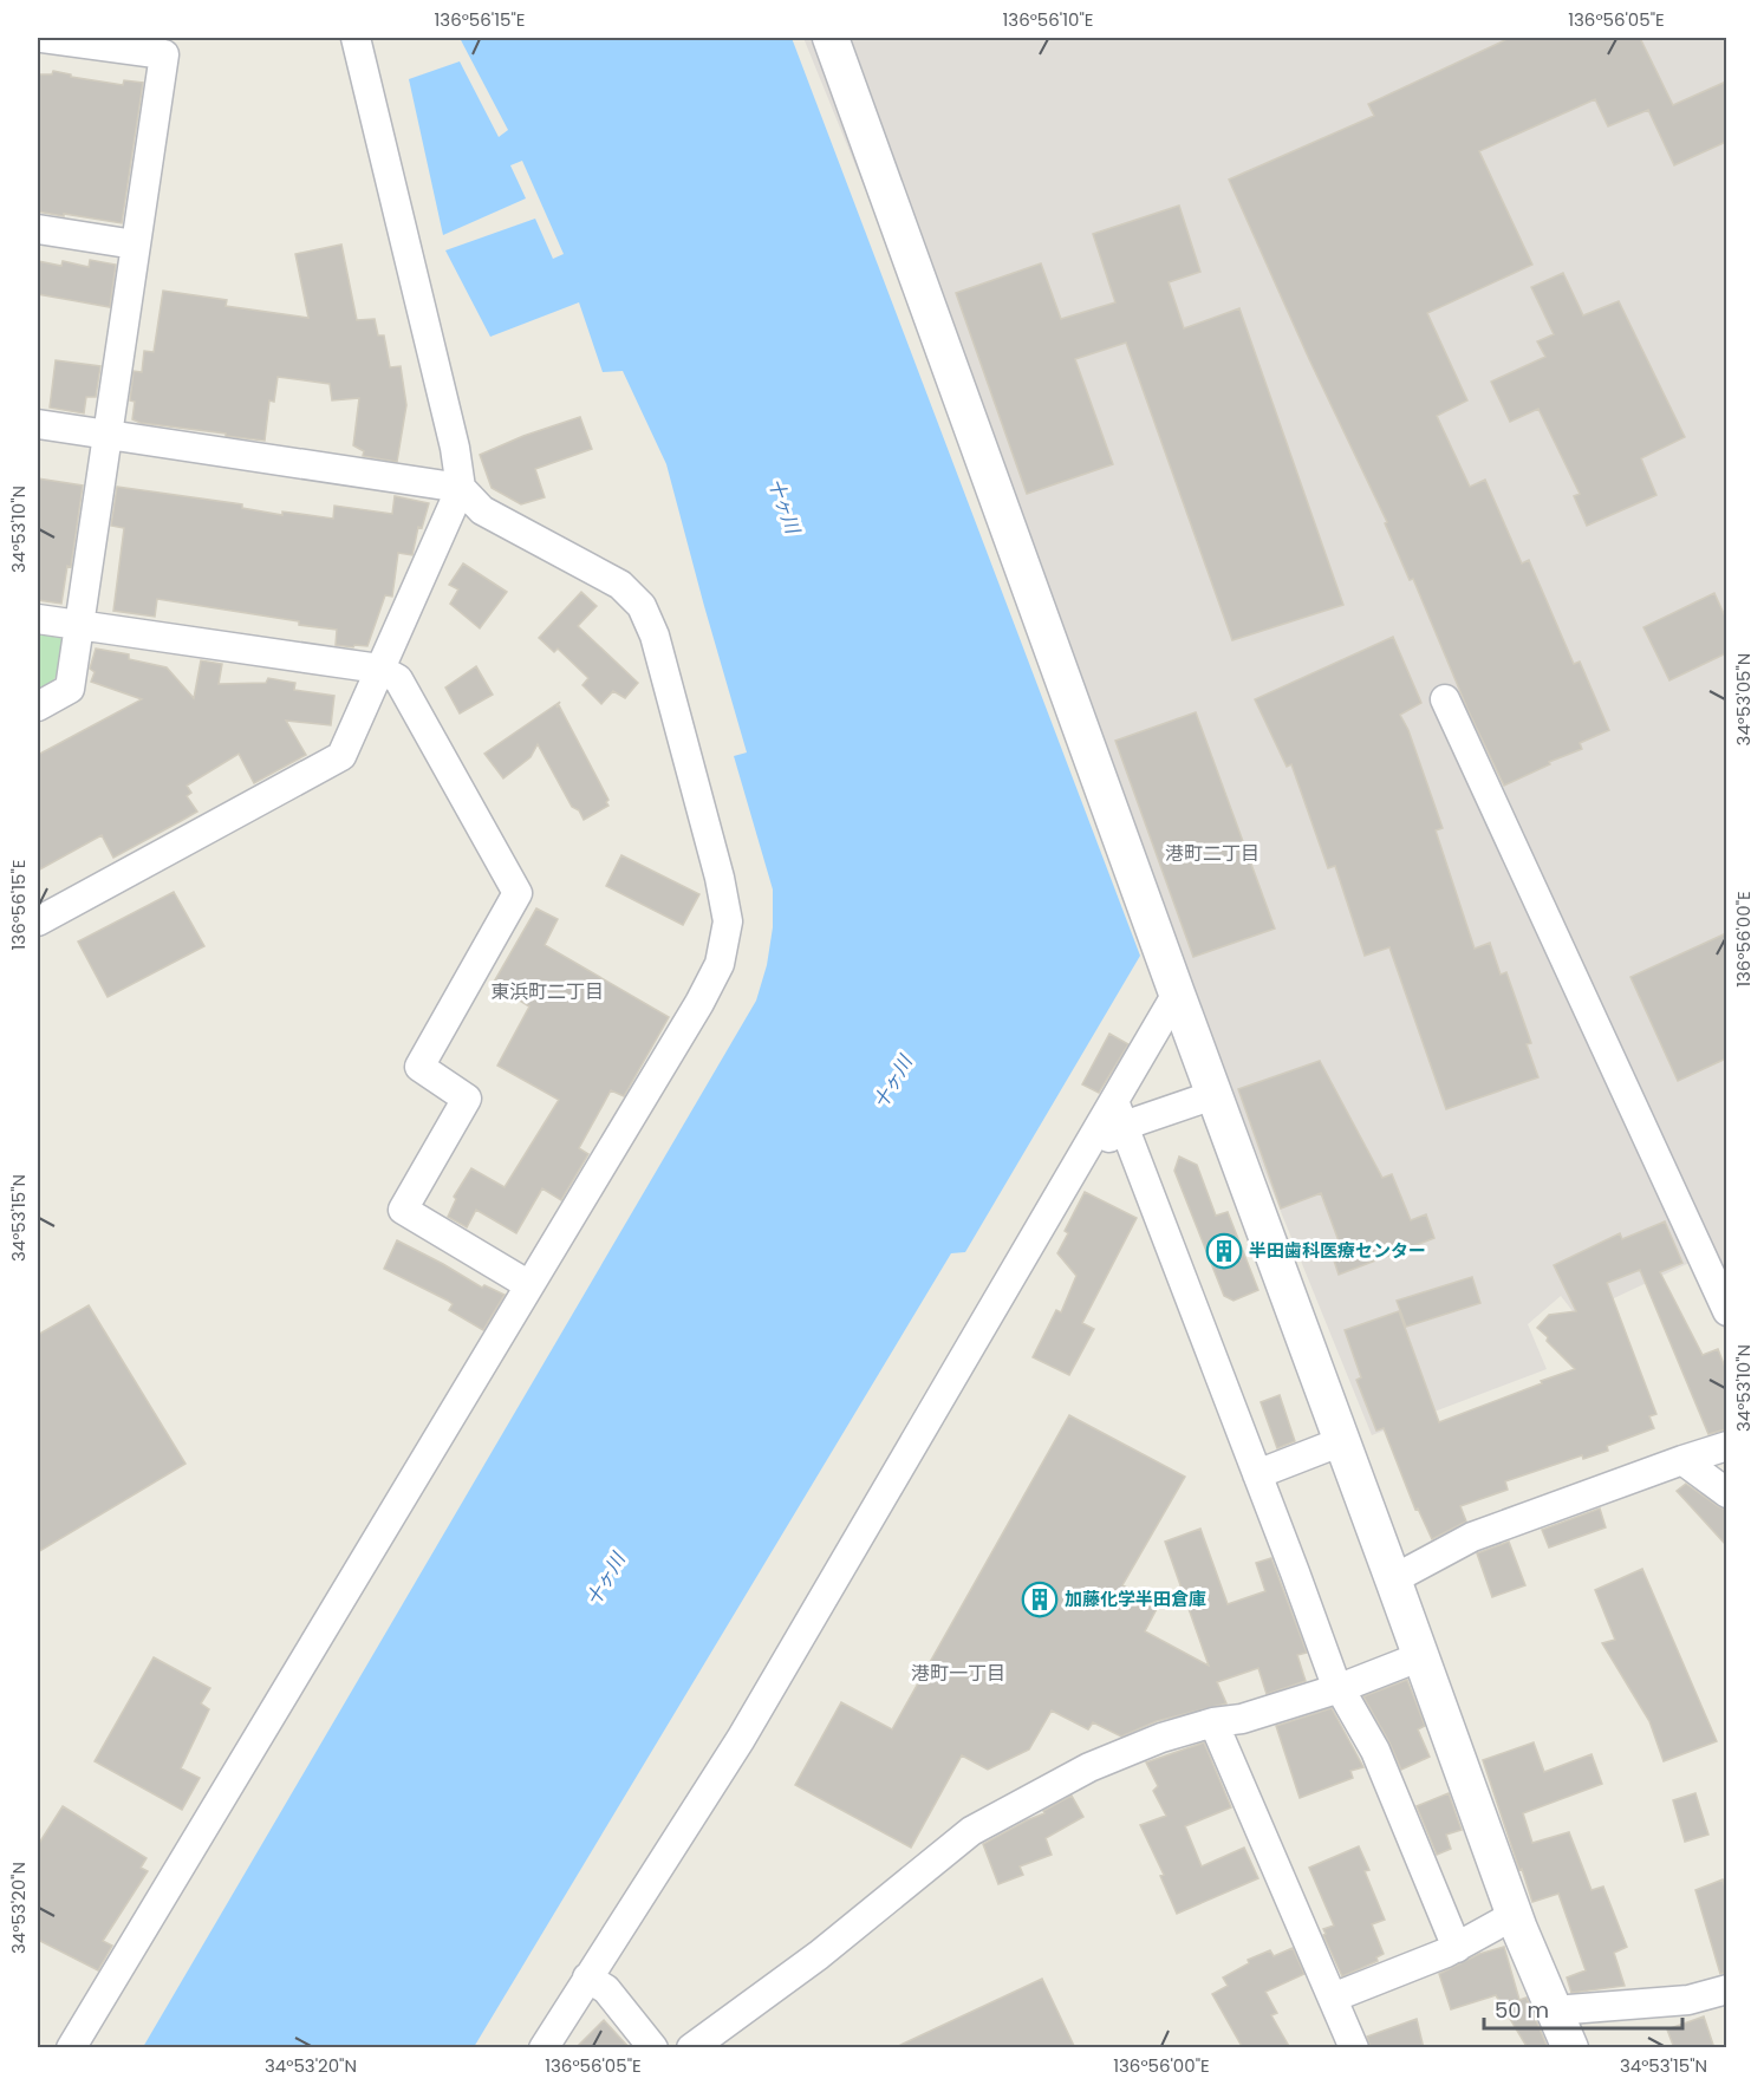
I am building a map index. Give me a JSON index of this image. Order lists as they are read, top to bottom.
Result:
{
  "districts": ["港町二丁目", "東浜町二丁目", "港町一丁目"],
  "water": ["十ヶ川"],
  "places": {
    "building": ["半田歯科医療センター", "加藤化学半田倉庫"]
  },
  "scale_bar": "50 m",
  "coordinates": [
    "136°56'15\"E",
    "136°56'10\"E",
    "136°56'05\"E",
    "34°53'10\"N",
    "34°53'05\"N",
    "136°56'00\"E",
    "34°53'15\"N",
    "34°53'20\"N"
  ]
}
